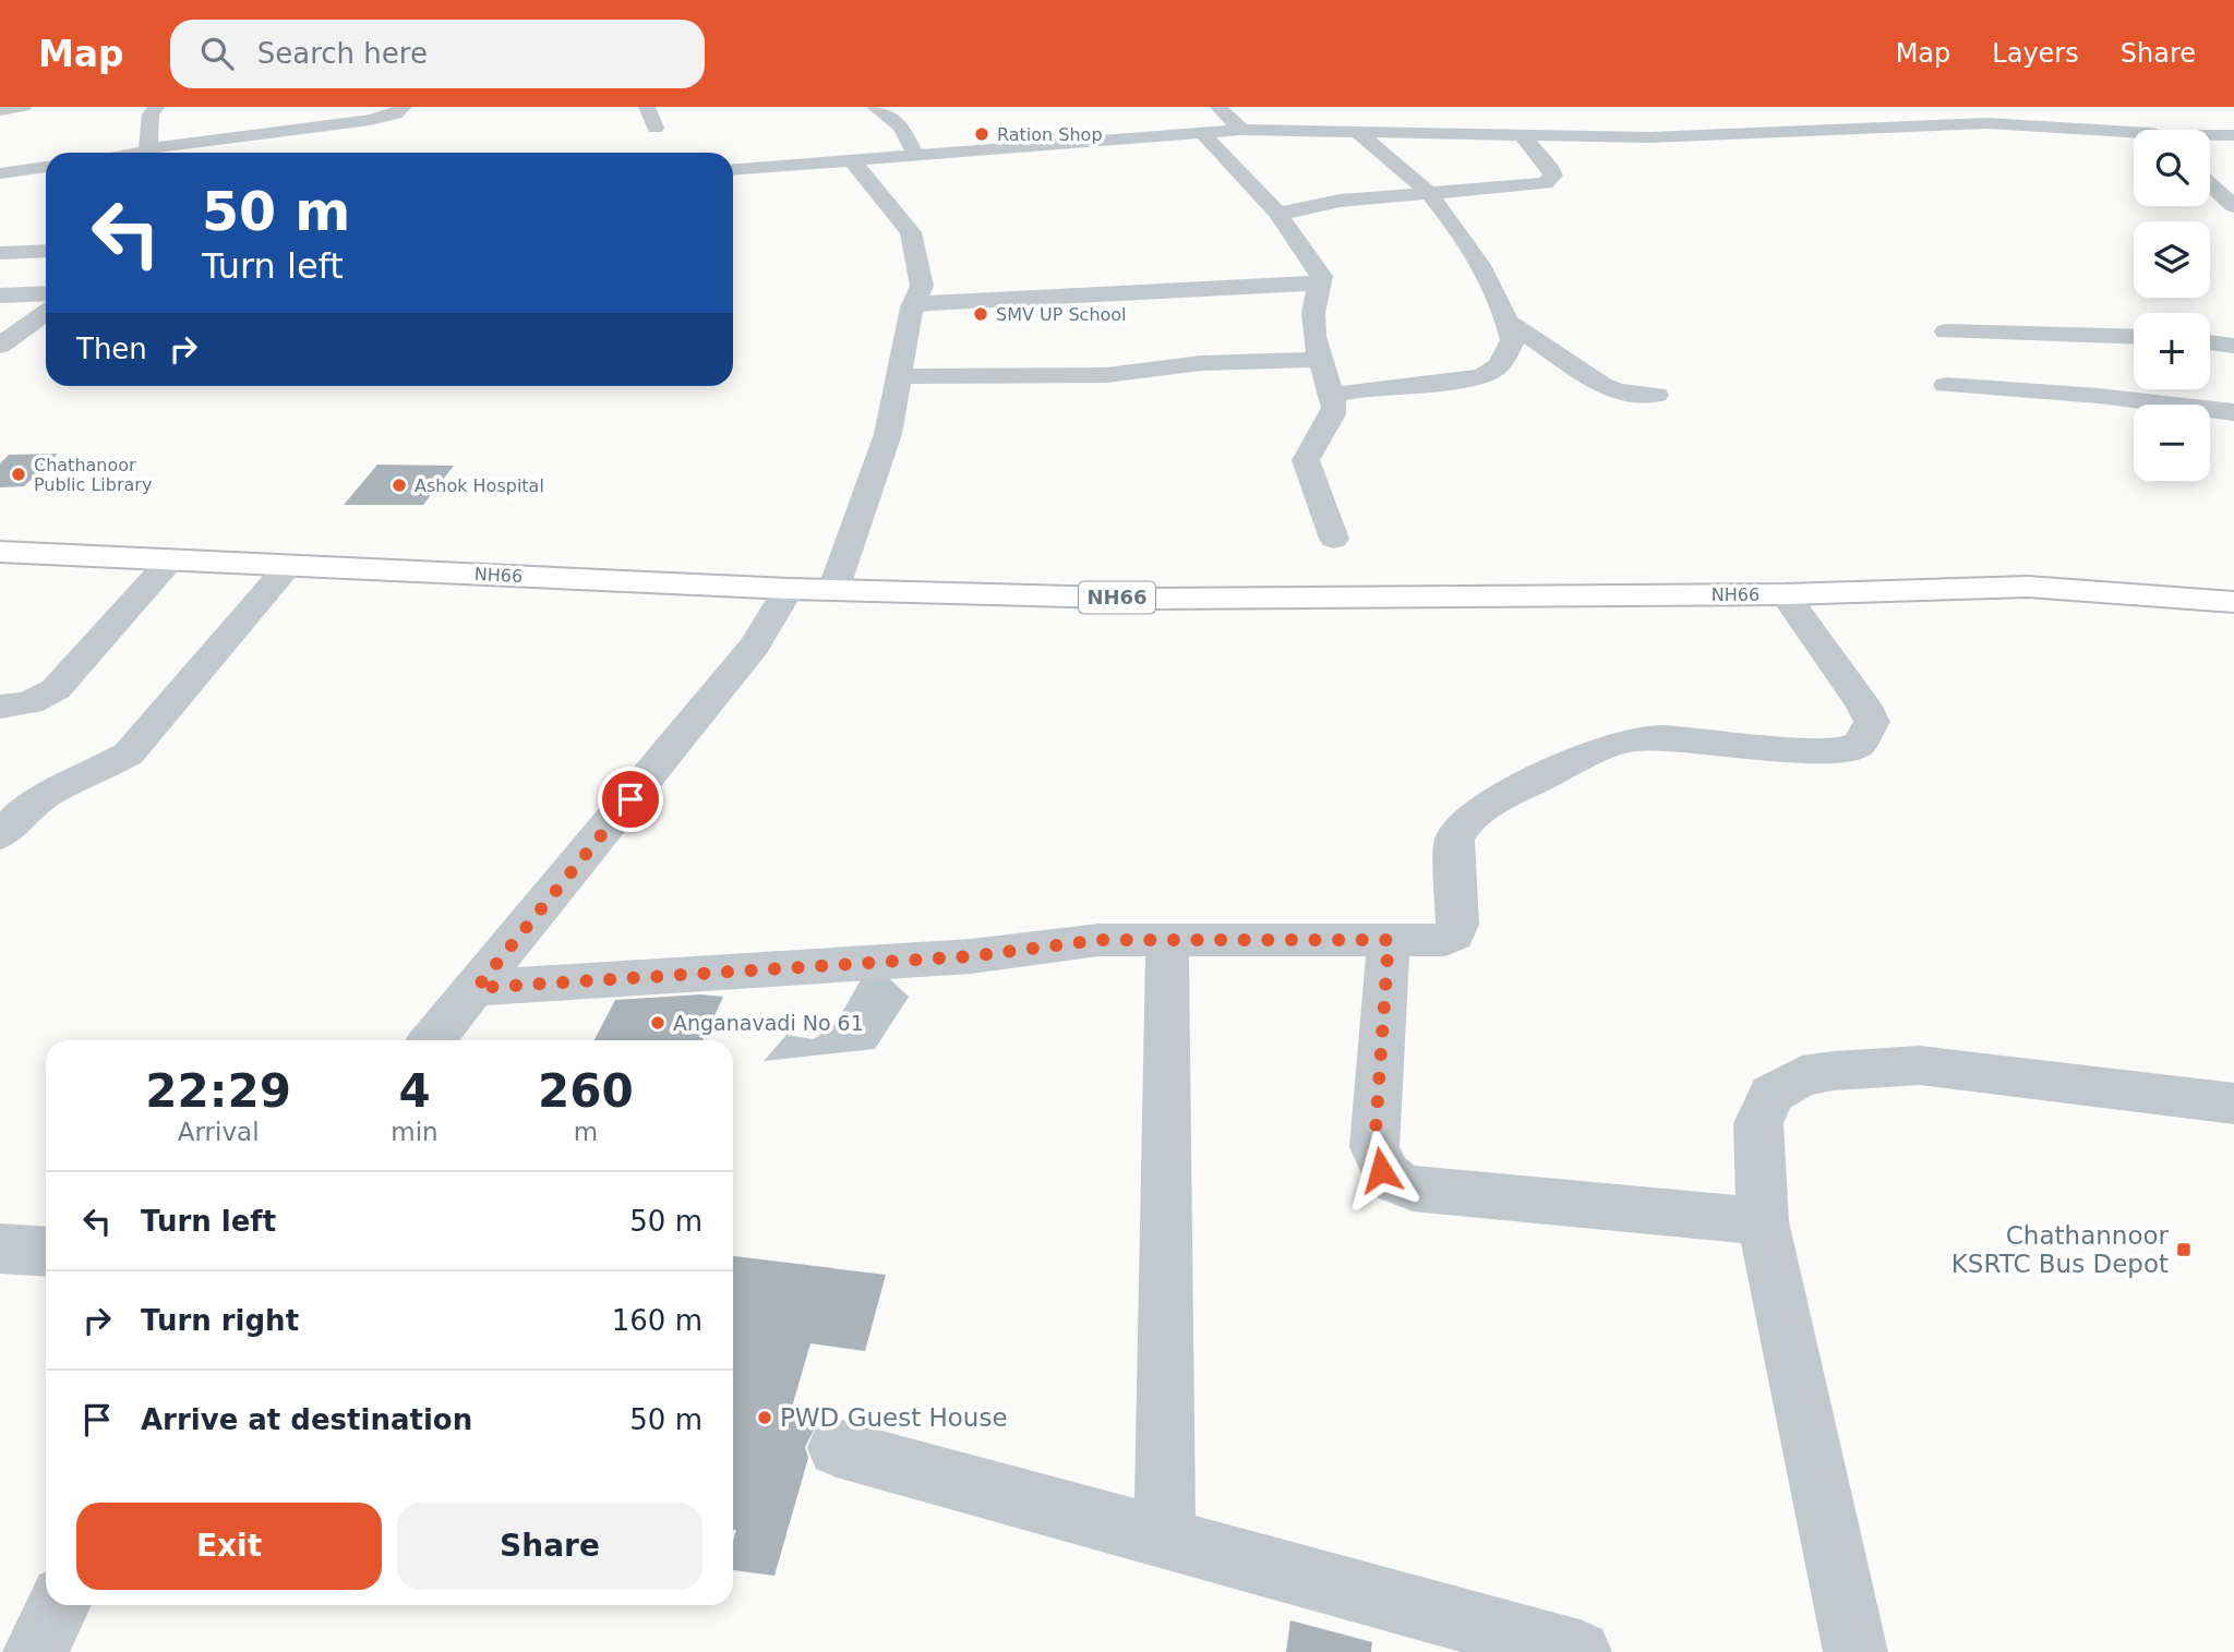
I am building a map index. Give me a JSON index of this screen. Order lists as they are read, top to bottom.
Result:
{
  "streets": {
    "highway": ["NH66"]
  },
  "places": {
    "other": [
      "Ration Shop",
      "SMV UP School",
      "Chathanoor Public Library",
      "Ashok Hospital",
      "Anganavadi No 61",
      "PWD Guest House"
    ],
    "transit": ["Chathannoor KSRTC Bus Depot"]
  },
  "page": {
    "header": "Map",
    "search": "Search here",
    "nav": ["Map", "Layers", "Share"],
    "map_buttons": ["+", "−"],
    "turn": ["50 m", "Turn left"],
    "then": "Then",
    "eta": [
      "22:29",
      "Arrival",
      "4",
      "min",
      "260",
      "m"
    ],
    "list": [
      {
        "name": "Turn left",
        "value": "50 m"
      },
      {
        "name": "Turn right",
        "value": "160 m"
      },
      {
        "name": "Arrive at destination",
        "value": "50 m"
      }
    ],
    "buttons": ["Exit", "Share"]
  }
}
